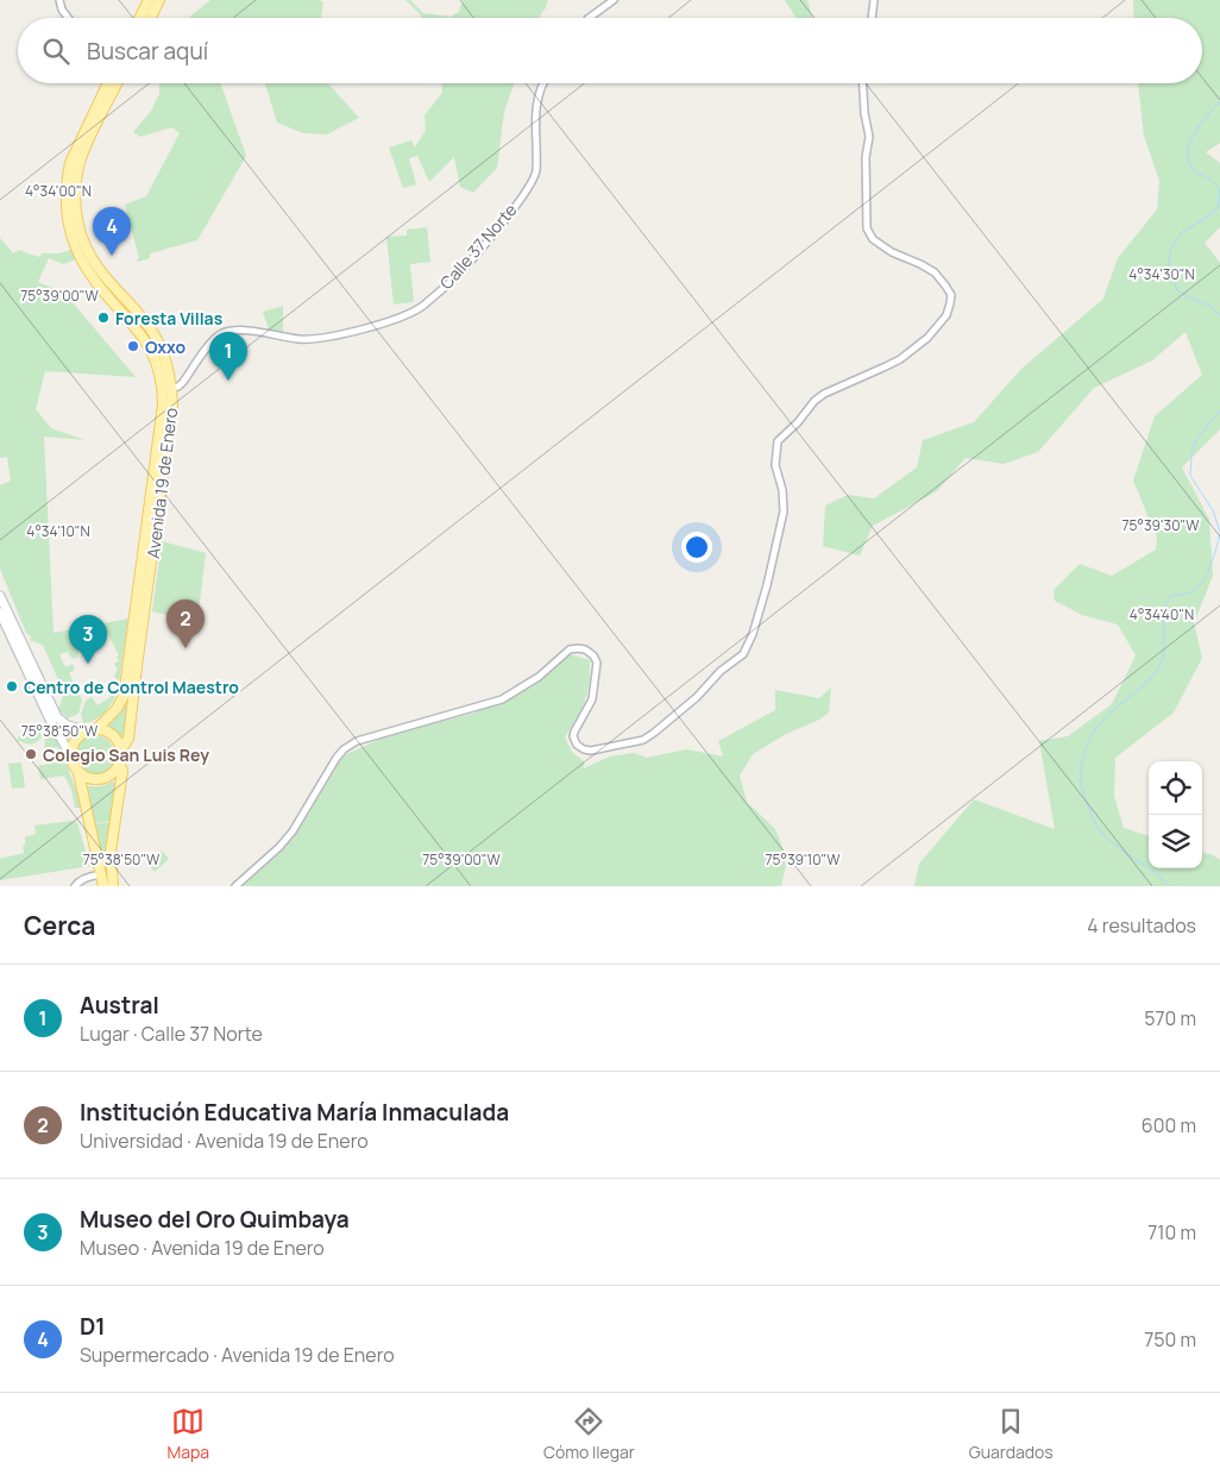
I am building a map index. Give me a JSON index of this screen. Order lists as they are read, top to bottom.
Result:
{
  "streets": {
    "main road": ["Avenida 19 de Enero"],
    "street": ["Calle 37 Norte"]
  },
  "crossings": [
    ["Calle 37 Norte", "Avenida 19 de Enero"]
  ],
  "places": [
    "Foresta Villas",
    "Oxxo",
    "Centro de Control Maestro",
    "Colegio San Luis Rey"
  ],
  "page": {
    "search": "Buscar aquí",
    "pins": [
      "4",
      "1",
      "2",
      "3"
    ],
    "heading": ["Cerca", "4 resultados"],
    "list": [
      {
        "mark": "1",
        "name": "Austral",
        "note": "Lugar · Calle 37 Norte",
        "value": "570 m"
      },
      {
        "mark": "2",
        "name": "Institución Educativa María Inmaculada",
        "note": "Universidad · Avenida 19 de Enero",
        "value": "600 m"
      },
      {
        "mark": "3",
        "name": "Museo del Oro Quimbaya",
        "note": "Museo · Avenida 19 de Enero",
        "value": "710 m"
      },
      {
        "mark": "4",
        "name": "D1",
        "note": "Supermercado · Avenida 19 de Enero",
        "value": "750 m"
      }
    ],
    "nav": ["Mapa", "Cómo llegar", "Guardados"]
  },
  "coordinates": [
    "4°34'00\"N",
    "4°34'30\"N",
    "75°39'00\"W",
    "75°39'30\"W",
    "4°34'10\"N",
    "4°34'40\"N",
    "75°38'50\"W",
    "75°39'10\"W"
  ]
}
